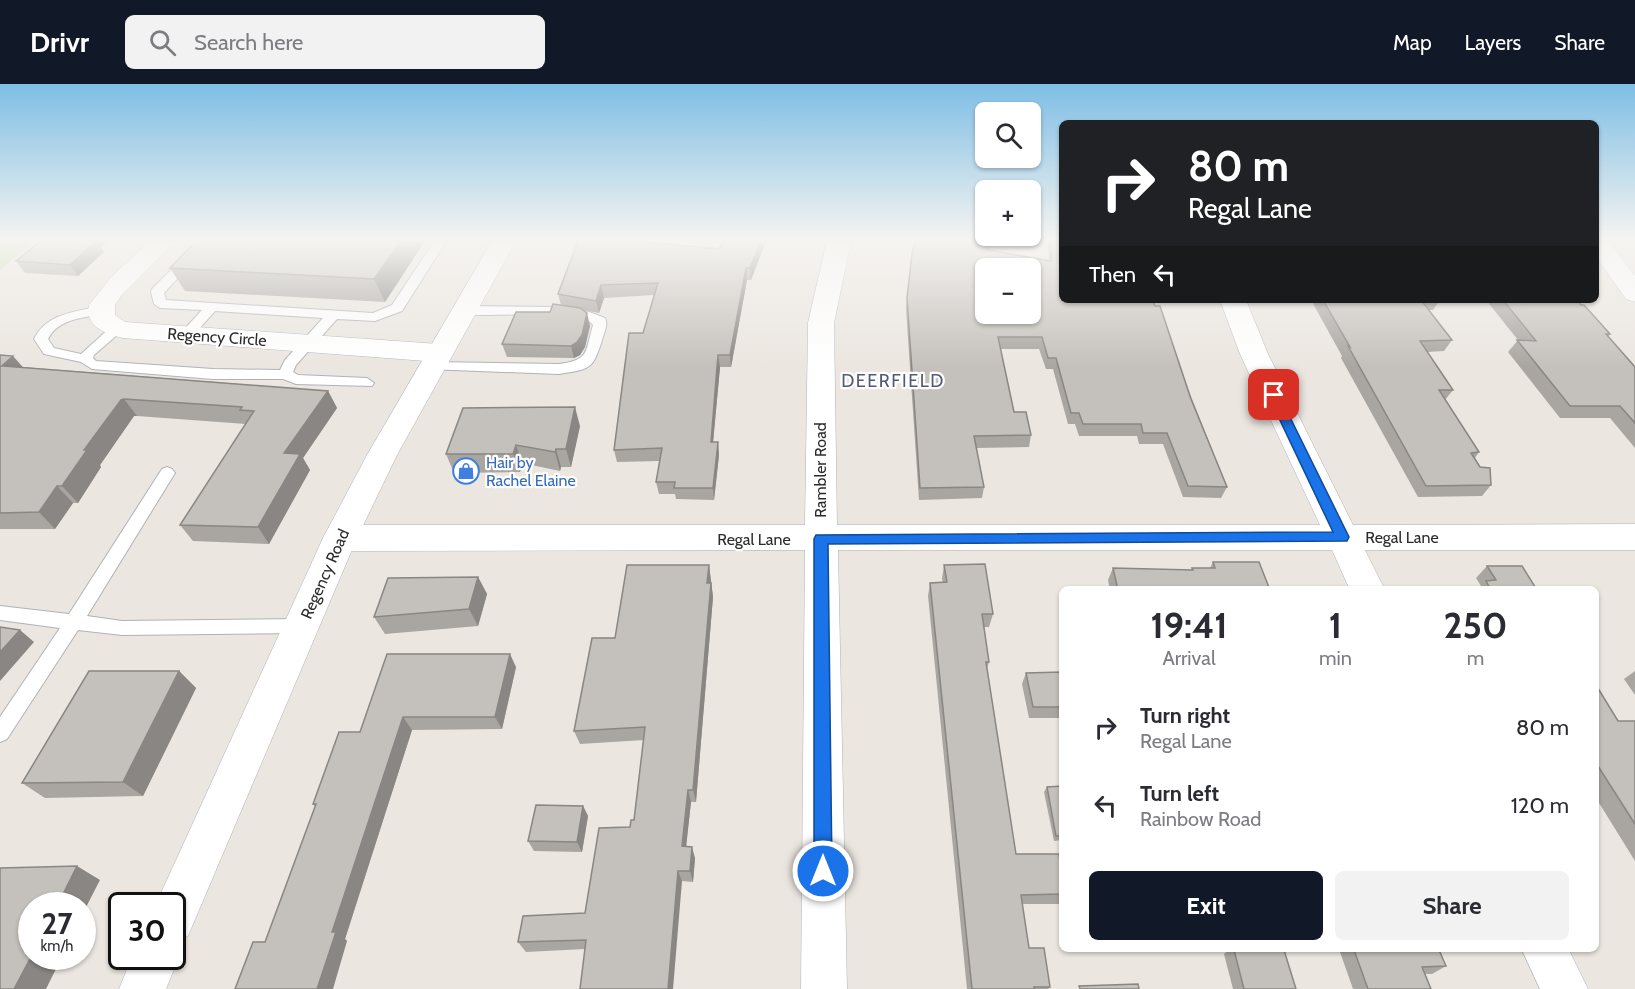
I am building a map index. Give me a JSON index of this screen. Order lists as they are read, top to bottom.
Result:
{
  "streets": {
    "street": [
      "Regency Circle",
      "Rambler Road",
      "Regal Lane",
      "Regency Road"
    ]
  },
  "crossings": [
    ["Regency Circle", "Regency Road"],
    ["Rambler Road", "Regal Lane"],
    ["Regal Lane", "Regency Road"]
  ],
  "districts": ["DEERFIELD"],
  "places": {
    "shop": ["Hair by Rachel Elaine"]
  },
  "page": {
    "header": "Drivr",
    "search": "Search here",
    "nav": ["Map", "Layers", "Share"],
    "map_buttons": ["+", "−"],
    "turn": ["80 m", "Regal Lane"],
    "then": "Then",
    "eta": [
      "19:41",
      "Arrival",
      "1",
      "min",
      "250",
      "m"
    ],
    "list": [
      {
        "name": "Turn right",
        "note": "Regal Lane",
        "value": "80 m"
      },
      {
        "name": "Turn left",
        "note": "Rainbow Road",
        "value": "120 m"
      }
    ],
    "buttons": ["Exit", "Share"],
    "speed": "27 km/h",
    "limit": "30"
  }
}
